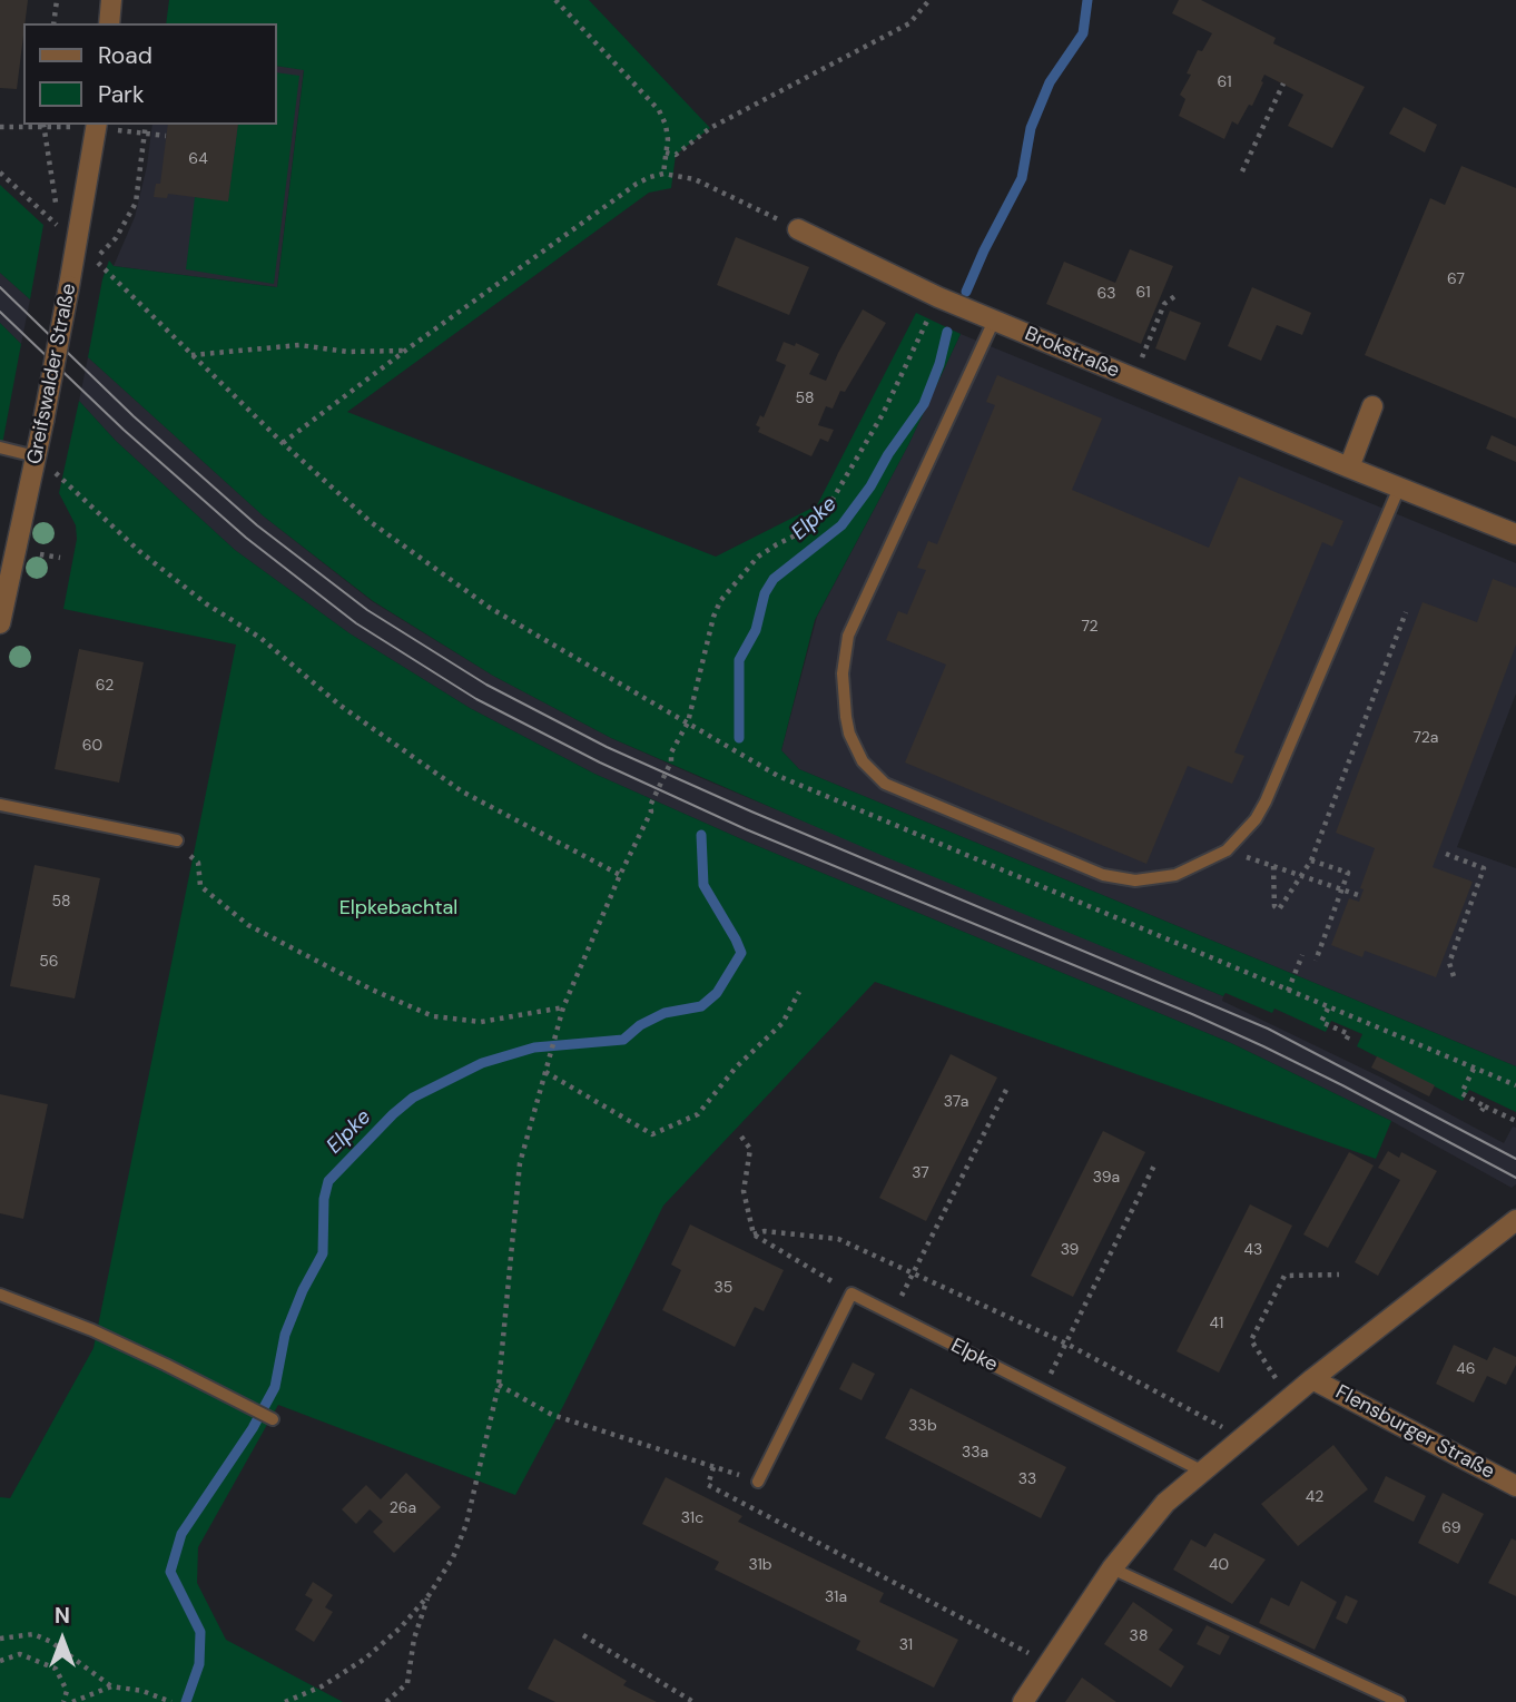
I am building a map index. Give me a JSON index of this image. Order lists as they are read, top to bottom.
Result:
{
  "streets": {
    "street": ["Brokstraße", "Greifswalder Straße", "Flensburger Straße"],
    "lane": ["Elpke"]
  },
  "water": ["Elpke"],
  "parks": ["Elpkebachtal"],
  "house_numbers": [
    "61",
    "64",
    "67",
    "61",
    "63",
    "58",
    "72",
    "62",
    "72a",
    "60",
    "58",
    "56",
    "37a",
    "37",
    "39a",
    "39",
    "43",
    "35",
    "41",
    "46",
    "33b",
    "33a",
    "33",
    "42",
    "26a",
    "31c",
    "69",
    "31b",
    "40",
    "31a",
    "38",
    "31"
  ],
  "legend": ["Road", "Park"],
  "north": "top"
}
